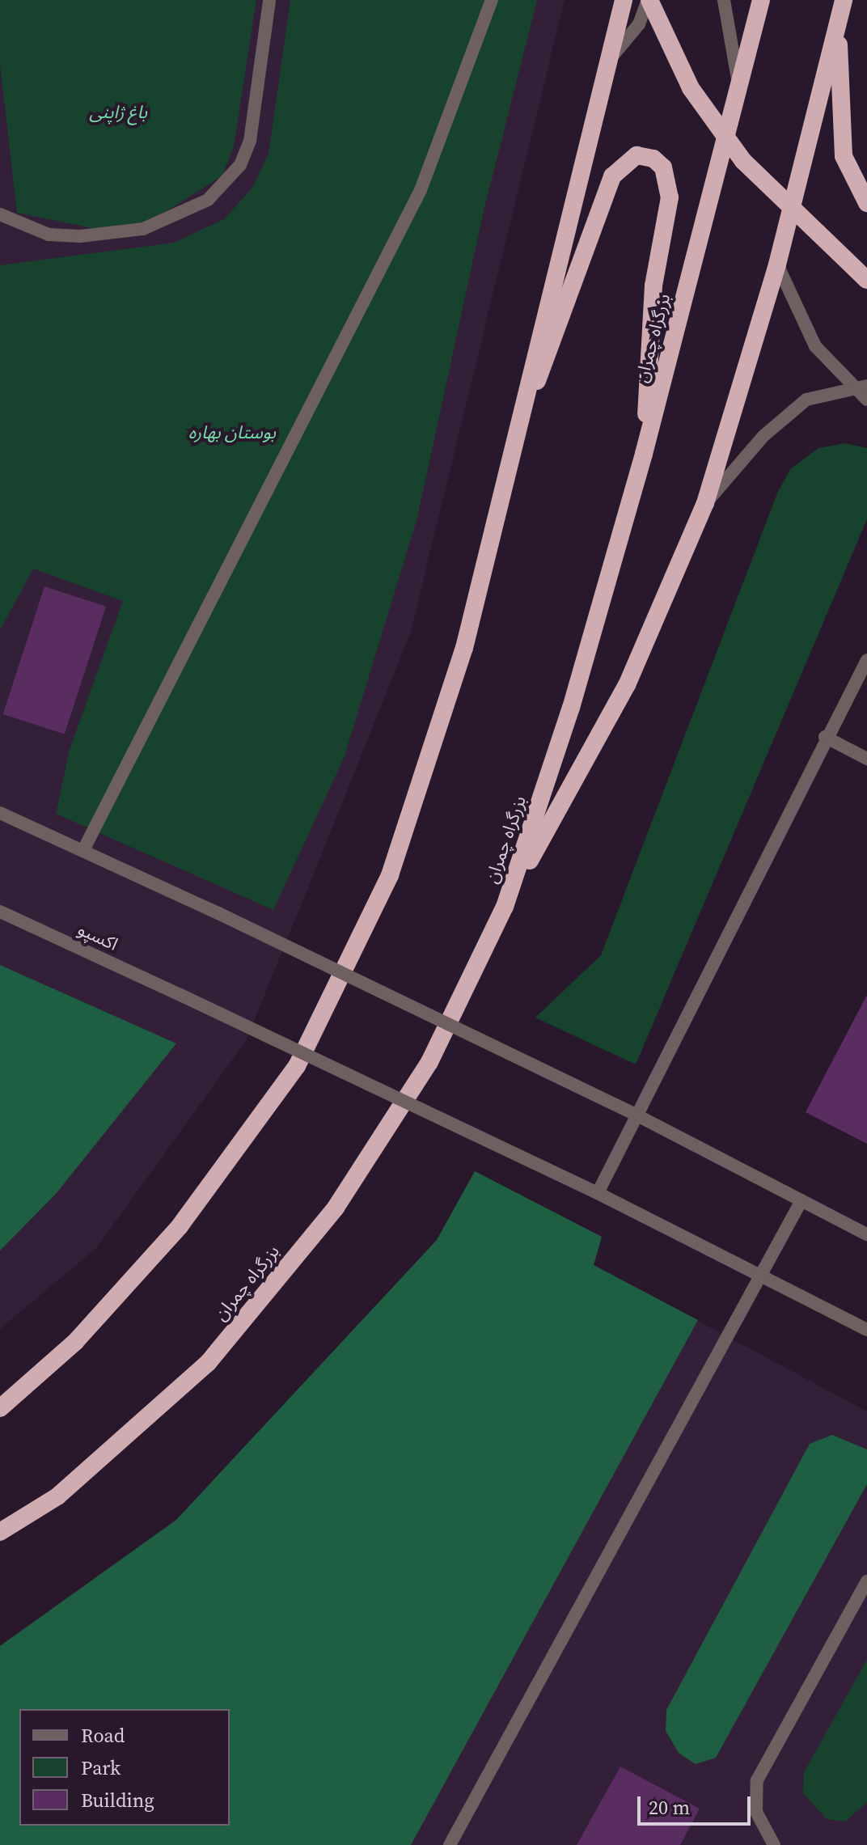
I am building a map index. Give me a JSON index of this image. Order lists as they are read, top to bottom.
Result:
{
  "streets": {
    "highway": ["بزرگراه چمران"],
    "street": ["اکسپو"]
  },
  "parks": ["باغ ژاپنی", "بوستان بهاره"],
  "legend": ["Road", "Park", "Building"],
  "scale_bar": "20 m"
}
